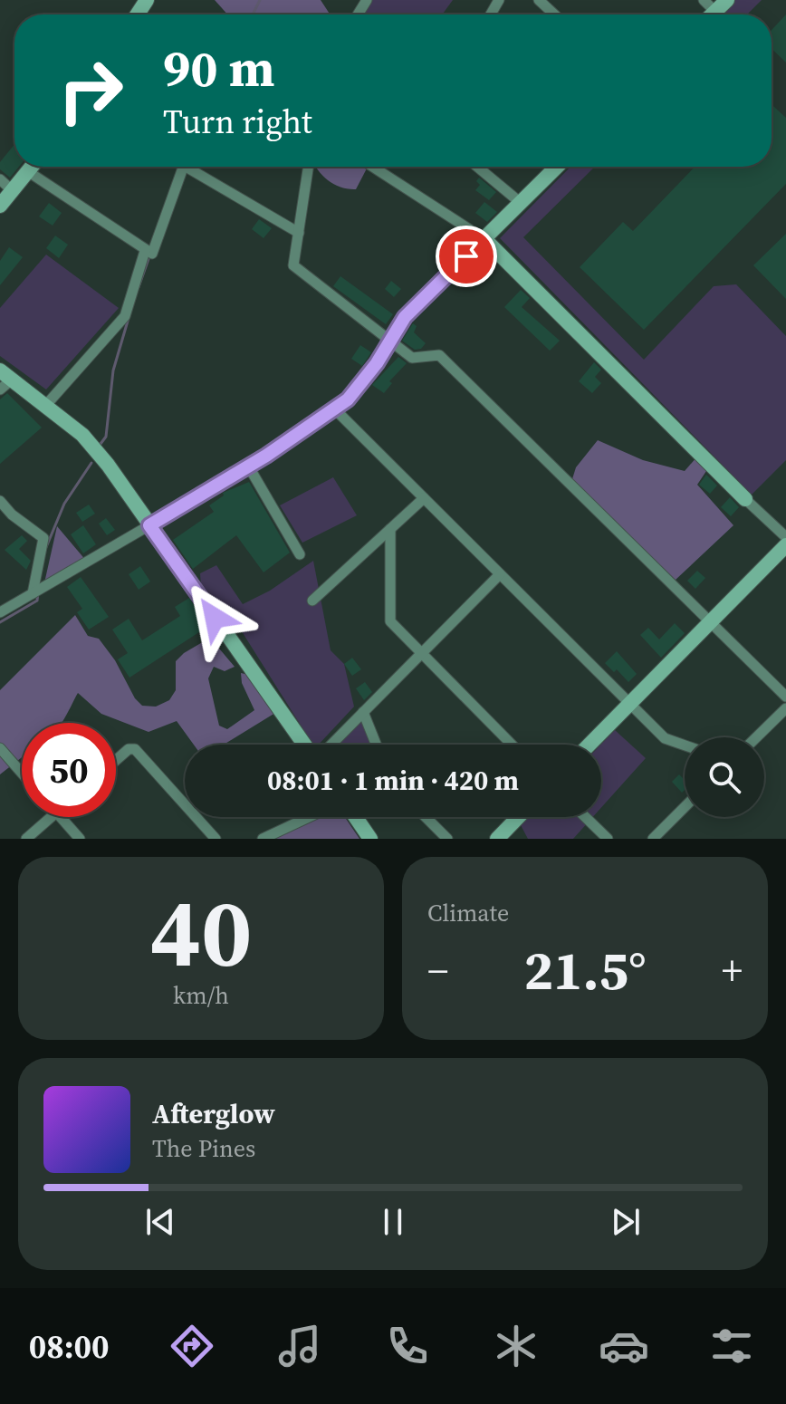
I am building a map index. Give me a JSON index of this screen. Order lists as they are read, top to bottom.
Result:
{
  "page": {
    "turn": ["90 m", "Turn right"],
    "limit": "50",
    "trip": "08:01 · 1 min · 420 m",
    "tile": [
      ["40", "km/h"],
      "Climate"
    ],
    "heat": ["−", "21.5°", "+"],
    "song": ["Afterglow", "The Pines"],
    "tabs": "08:00"
  }
}
